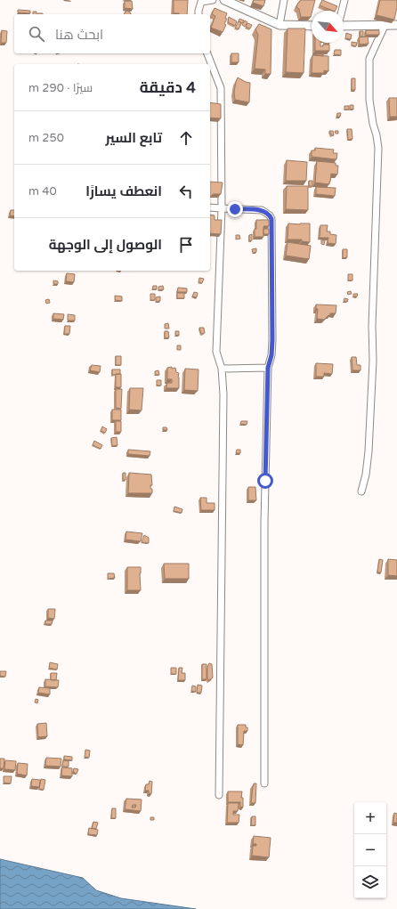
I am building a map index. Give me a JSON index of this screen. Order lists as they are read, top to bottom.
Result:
{
  "north": "bottom right",
  "page": {
    "search": "ابحث هنا",
    "heading": ["4 دقيقة", "سيرًا · 290 m"],
    "list": [
      ["تابع السير", "250 m"],
      ["انعطف يسارًا", "40 m"],
      "الوصول إلى الوجهة"
    ],
    "map_buttons": ["+", "−"]
  }
}
